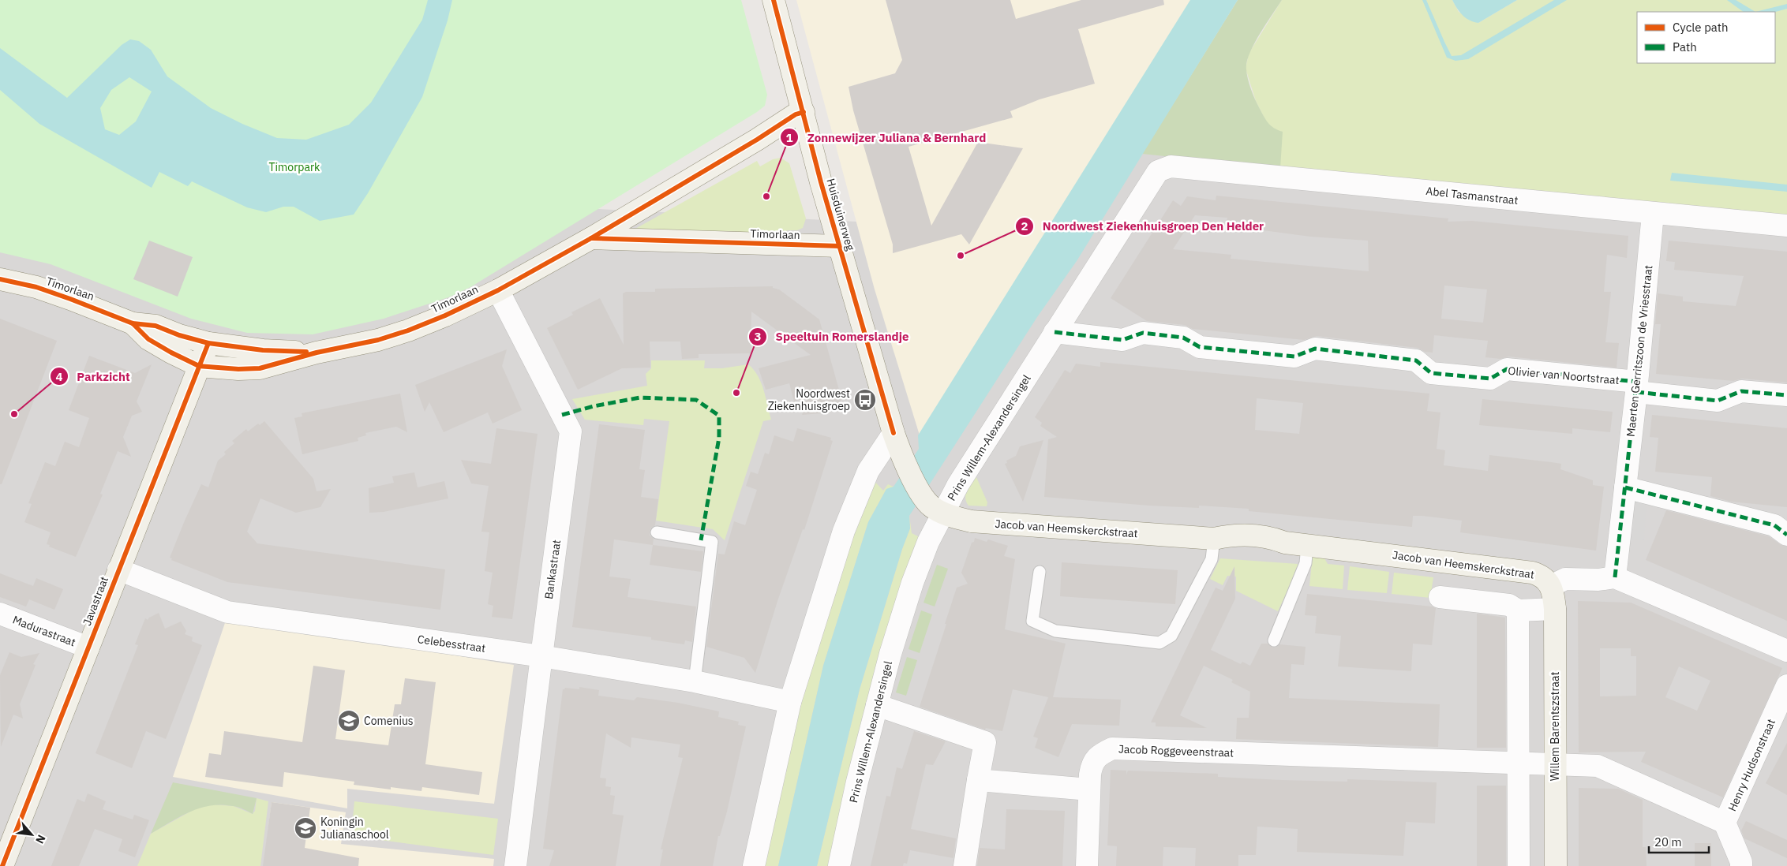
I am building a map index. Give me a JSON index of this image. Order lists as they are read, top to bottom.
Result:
{
  "streets": {
    "street": [
      "Abel Tasmanstraat",
      "Huisduinerweg",
      "Timorlaan",
      "Maerten Gerritszoon de Vriesstraat",
      "Olivier van Noortstraat",
      "Prins Willem-Alexandersingel",
      "Jacob van Heemskerckstraat",
      "Bankastraat",
      "Javastraat",
      "Madurastraat",
      "Celebesstraat",
      "Willem Barentszstraat",
      "Jacob Roggeveenstraat",
      "Henry Hudsonstraat"
    ]
  },
  "crossings": [
    ["Abel Tasmanstraat", "Maerten Gerritszoon de Vriesstraat"],
    ["Abel Tasmanstraat", "Prins Willem-Alexandersingel"],
    ["Huisduinerweg", "Timorlaan"],
    ["Huisduinerweg", "Jacob van Heemskerckstraat"],
    ["Timorlaan", "Bankastraat"],
    ["Timorlaan", "Javastraat"],
    ["Maerten Gerritszoon de Vriesstraat", "Olivier van Noortstraat"],
    ["Olivier van Noortstraat", "Prins Willem-Alexandersingel"],
    ["Prins Willem-Alexandersingel", "Jacob van Heemskerckstraat"],
    ["Jacob van Heemskerckstraat", "Willem Barentszstraat"],
    ["Bankastraat", "Celebesstraat"],
    ["Javastraat", "Madurastraat"],
    ["Javastraat", "Celebesstraat"],
    ["Willem Barentszstraat", "Jacob Roggeveenstraat"],
    ["Jacob Roggeveenstraat", "Henry Hudsonstraat"]
  ],
  "parks": ["Timorpark"],
  "places": {
    "other": [
      "Zonnewijzer Juliana & Bernhard",
      "Noordwest Ziekenhuisgroep Den Helder",
      "Speeltuin Romerslandje",
      "Parkzicht"
    ],
    "bus stop": ["Noordwest Ziekenhuisgroep"],
    "school or university": ["Comenius", "Koningin Julianaschool"]
  },
  "legend": ["Cycle path", "Path"],
  "scale_bar": "20 m",
  "north": "bottom right"
}
